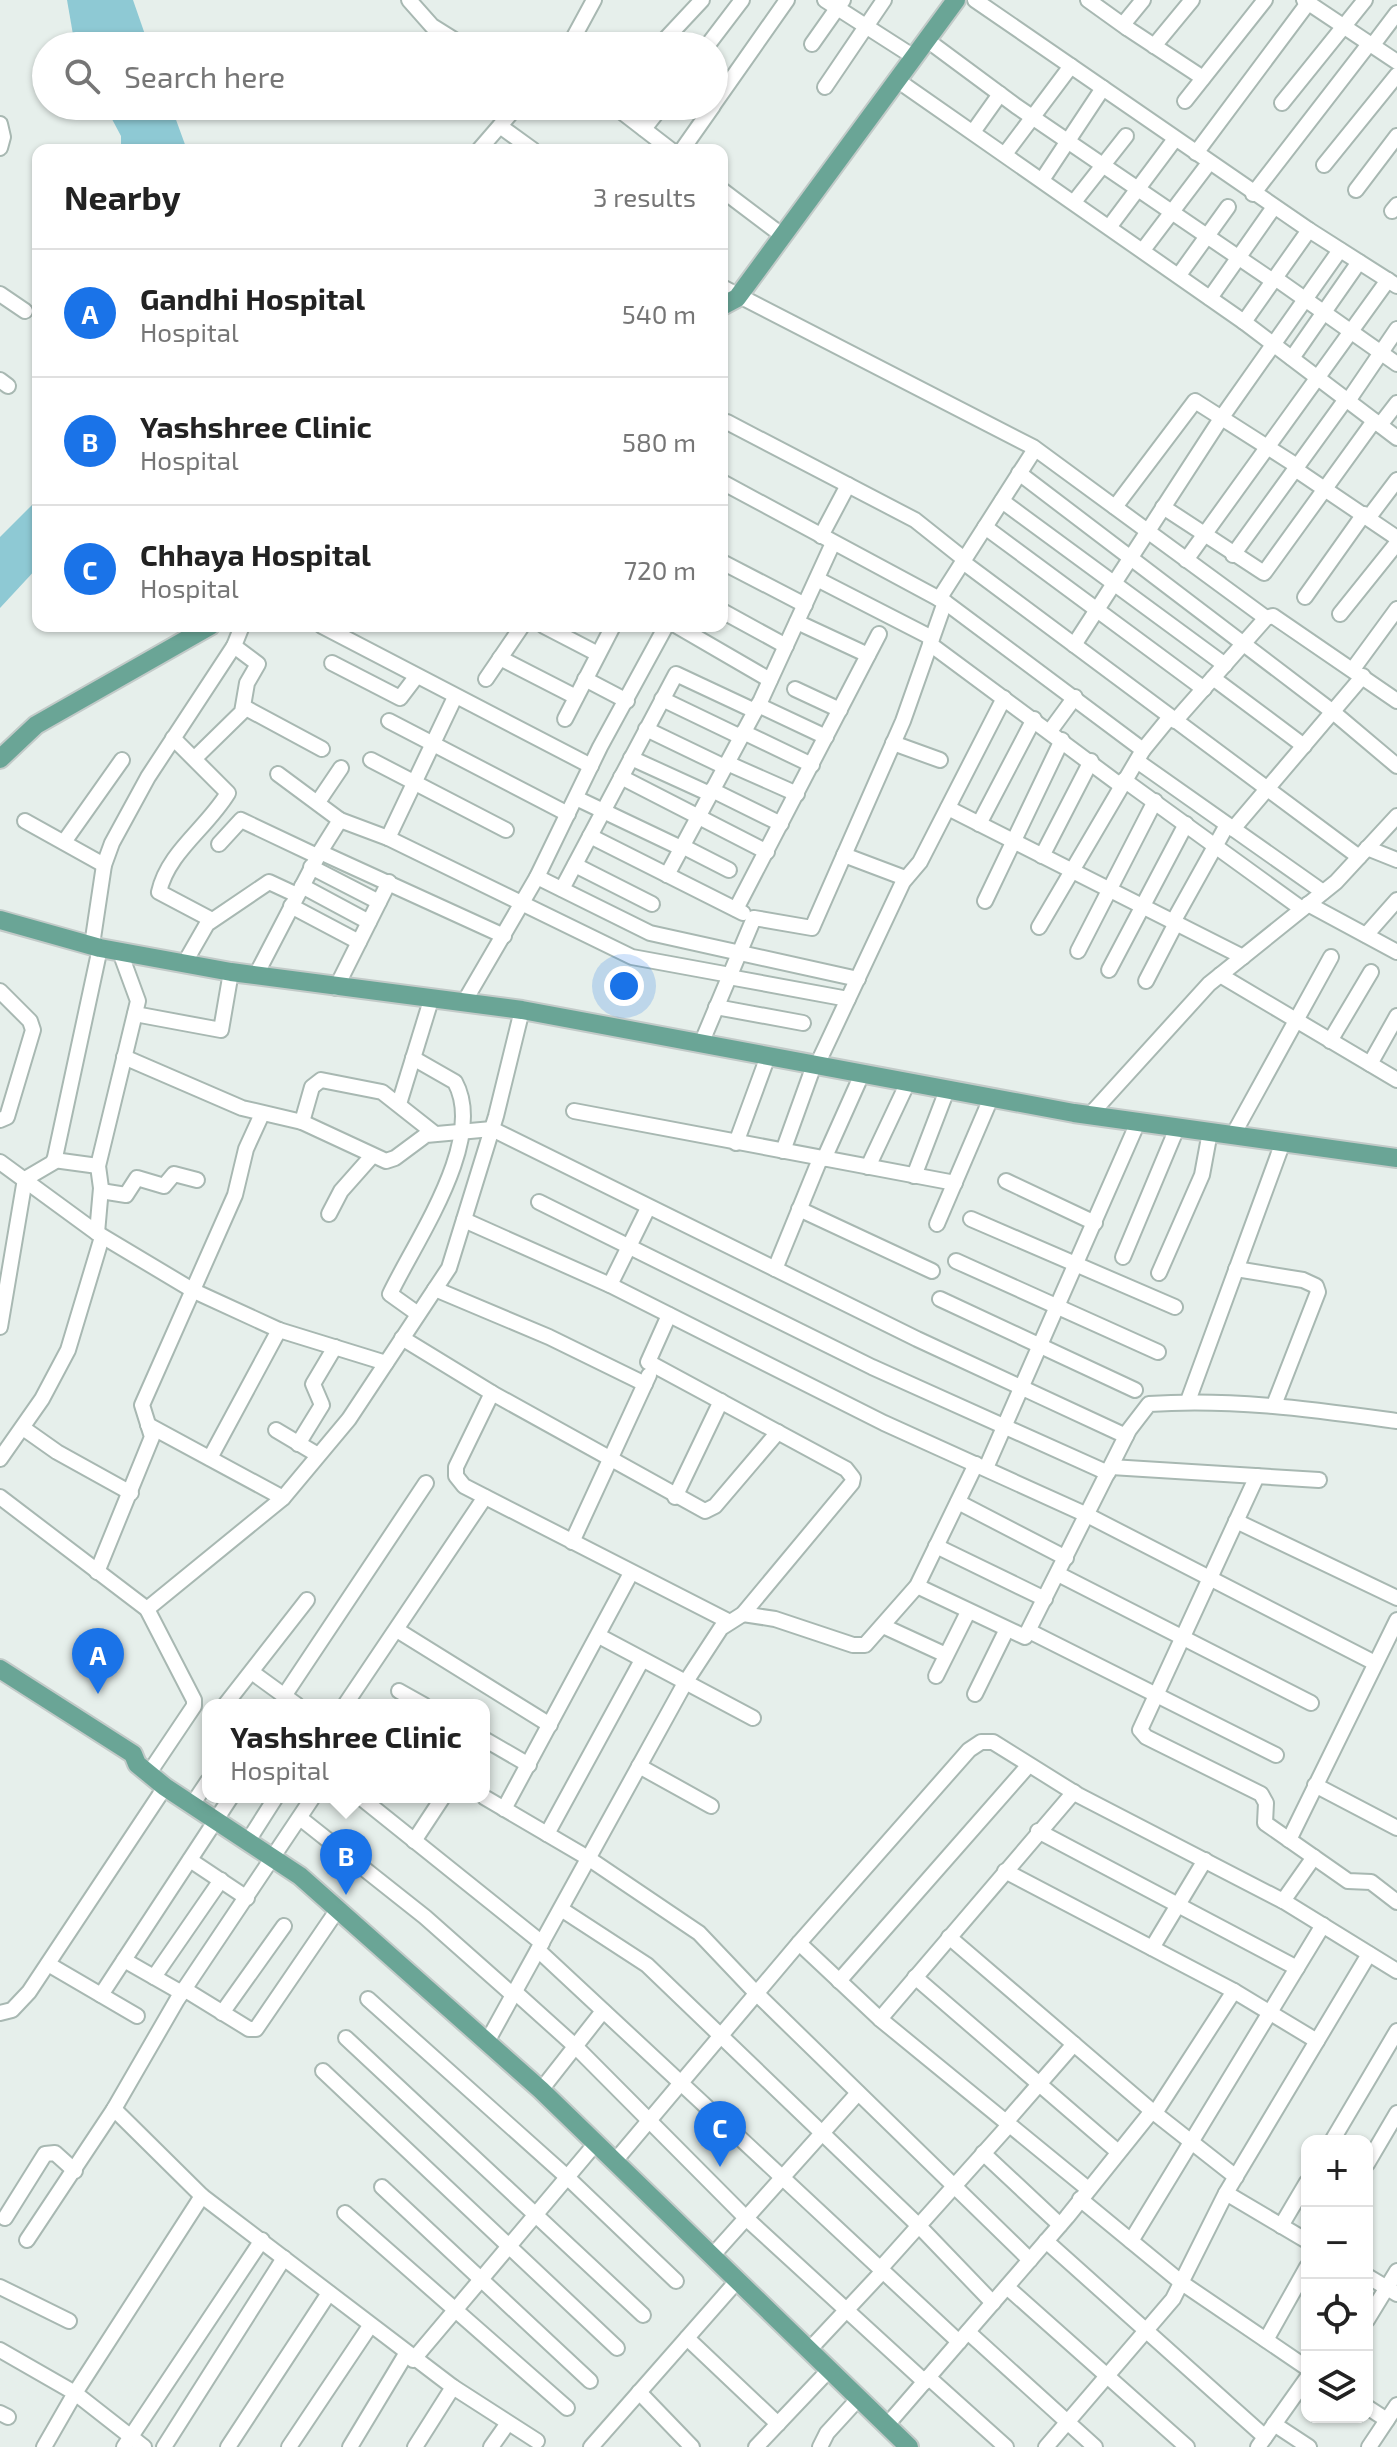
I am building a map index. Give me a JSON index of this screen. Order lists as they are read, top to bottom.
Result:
{
  "page": {
    "search": "Search here",
    "heading": ["Nearby", "3 results"],
    "list": [
      {
        "mark": "A",
        "name": "Gandhi Hospital",
        "note": "Hospital",
        "value": "540 m"
      },
      {
        "mark": "B",
        "name": "Yashshree Clinic",
        "note": "Hospital",
        "value": "580 m"
      },
      {
        "mark": "C",
        "name": "Chhaya Hospital",
        "note": "Hospital",
        "value": "720 m"
      }
    ],
    "pins": ["A", "B", "C"],
    "popup": ["Yashshree Clinic", "Hospital"],
    "map_buttons": ["+", "−"]
  }
}
